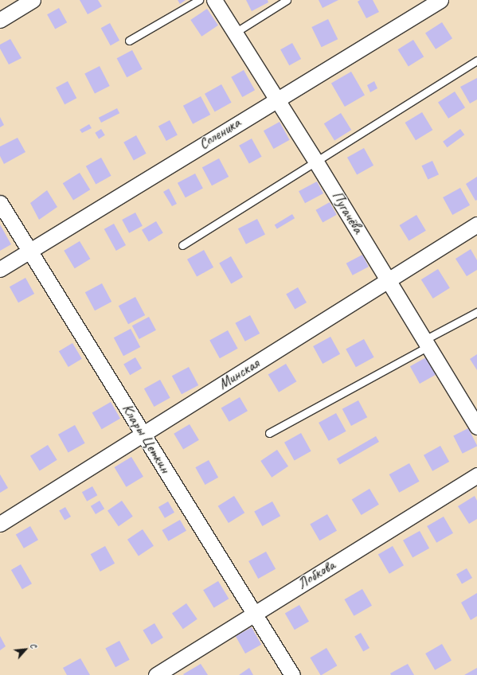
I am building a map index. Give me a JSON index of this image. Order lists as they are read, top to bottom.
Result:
{
  "streets": {
    "street": [
      "Соленика",
      "Пугачёва",
      "Минская",
      "Клары Цеткин",
      "Лобкова"
    ]
  },
  "crossings": [
    ["Соленика", "Пугачёва"],
    ["Соленика", "Клары Цеткин"],
    ["Пугачёва", "Минская"],
    ["Минская", "Клары Цеткин"],
    ["Клары Цеткин", "Лобкова"]
  ],
  "north": "top right"
}
